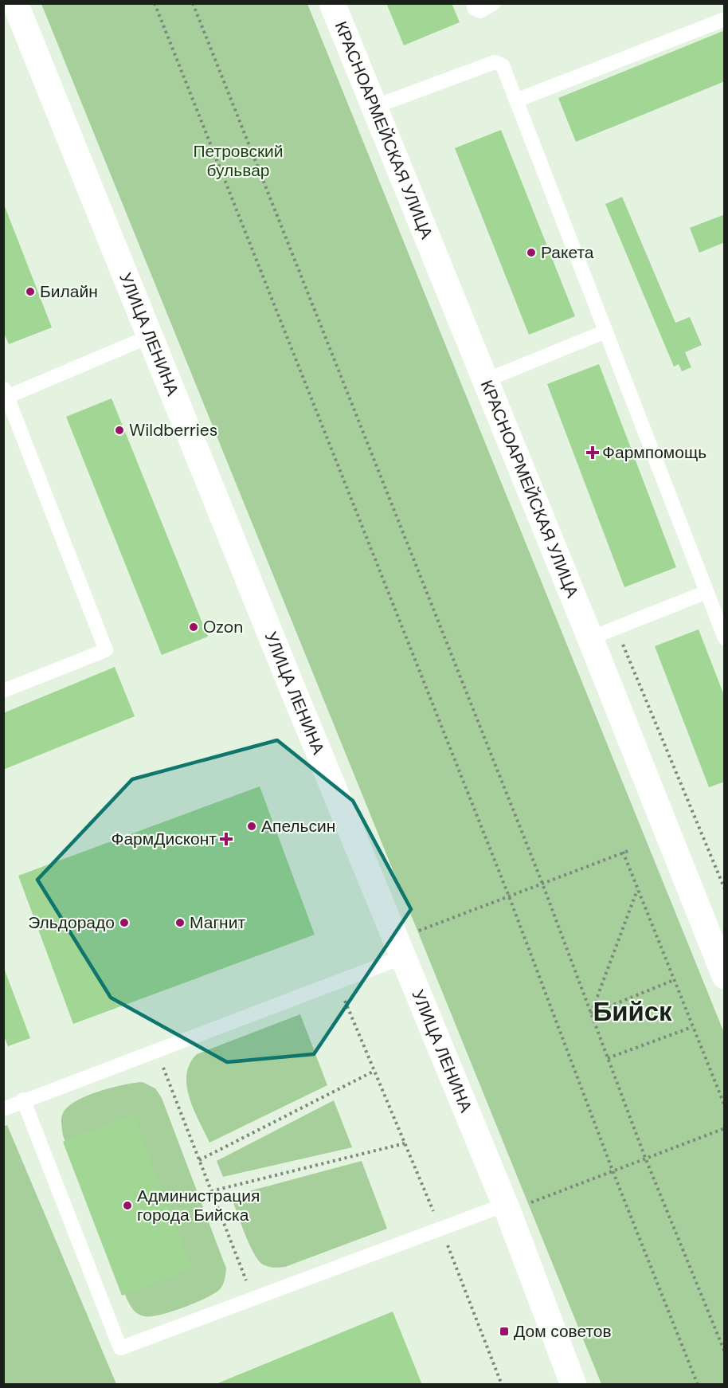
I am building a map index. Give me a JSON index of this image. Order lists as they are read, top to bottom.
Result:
{
  "streets": {
    "main road": ["КРАСНОАРМЕЙСКАЯ УЛИЦА", "УЛИЦА ЛЕНИНА"]
  },
  "districts": ["Бийск"],
  "parks": ["Петровский бульвар"],
  "places": {
    "other": [
      "Ракета",
      "Билайн",
      "Wildberries",
      "Ozon",
      "Апельсин",
      "Эльдорадо",
      "Магнит",
      "Администрация города Бийска"
    ],
    "health": ["Фармпомощь", "ФармДисконт"],
    "transit": ["Дом советов"]
  }
}
